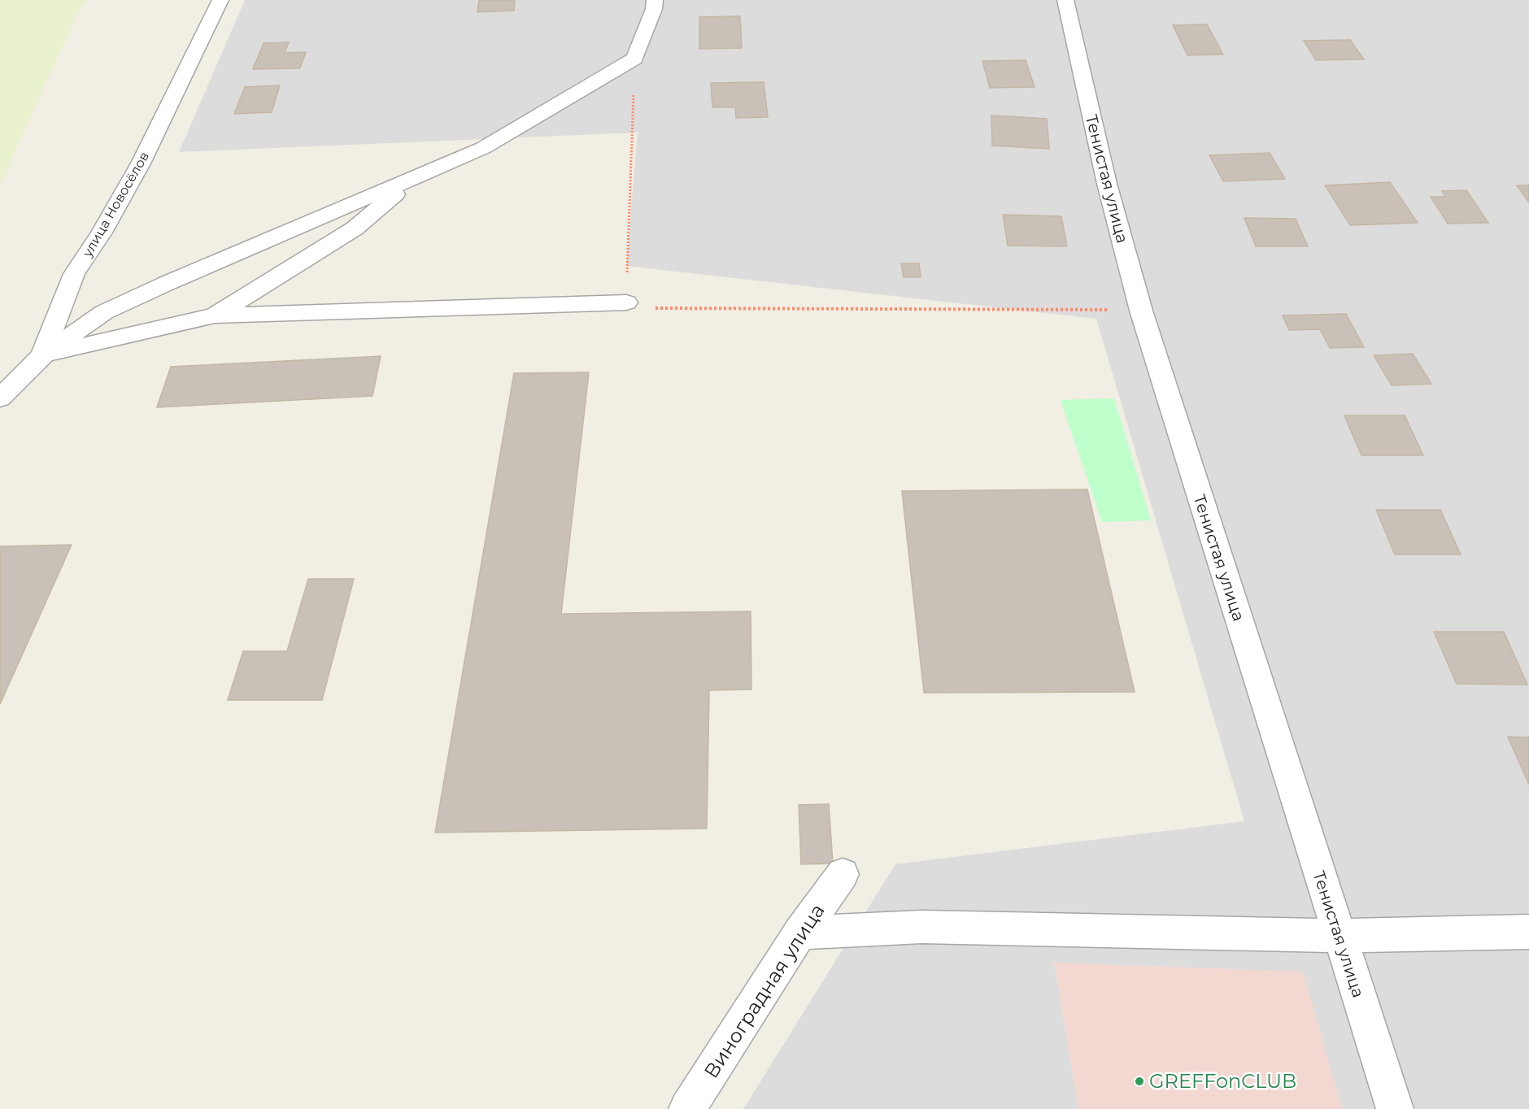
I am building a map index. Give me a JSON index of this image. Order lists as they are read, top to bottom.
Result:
{
  "streets": {
    "street": ["Тенистая улица", "улица Новосёлов", "Виноградная улица"]
  },
  "places": ["GREFFonCLUB"]
}
